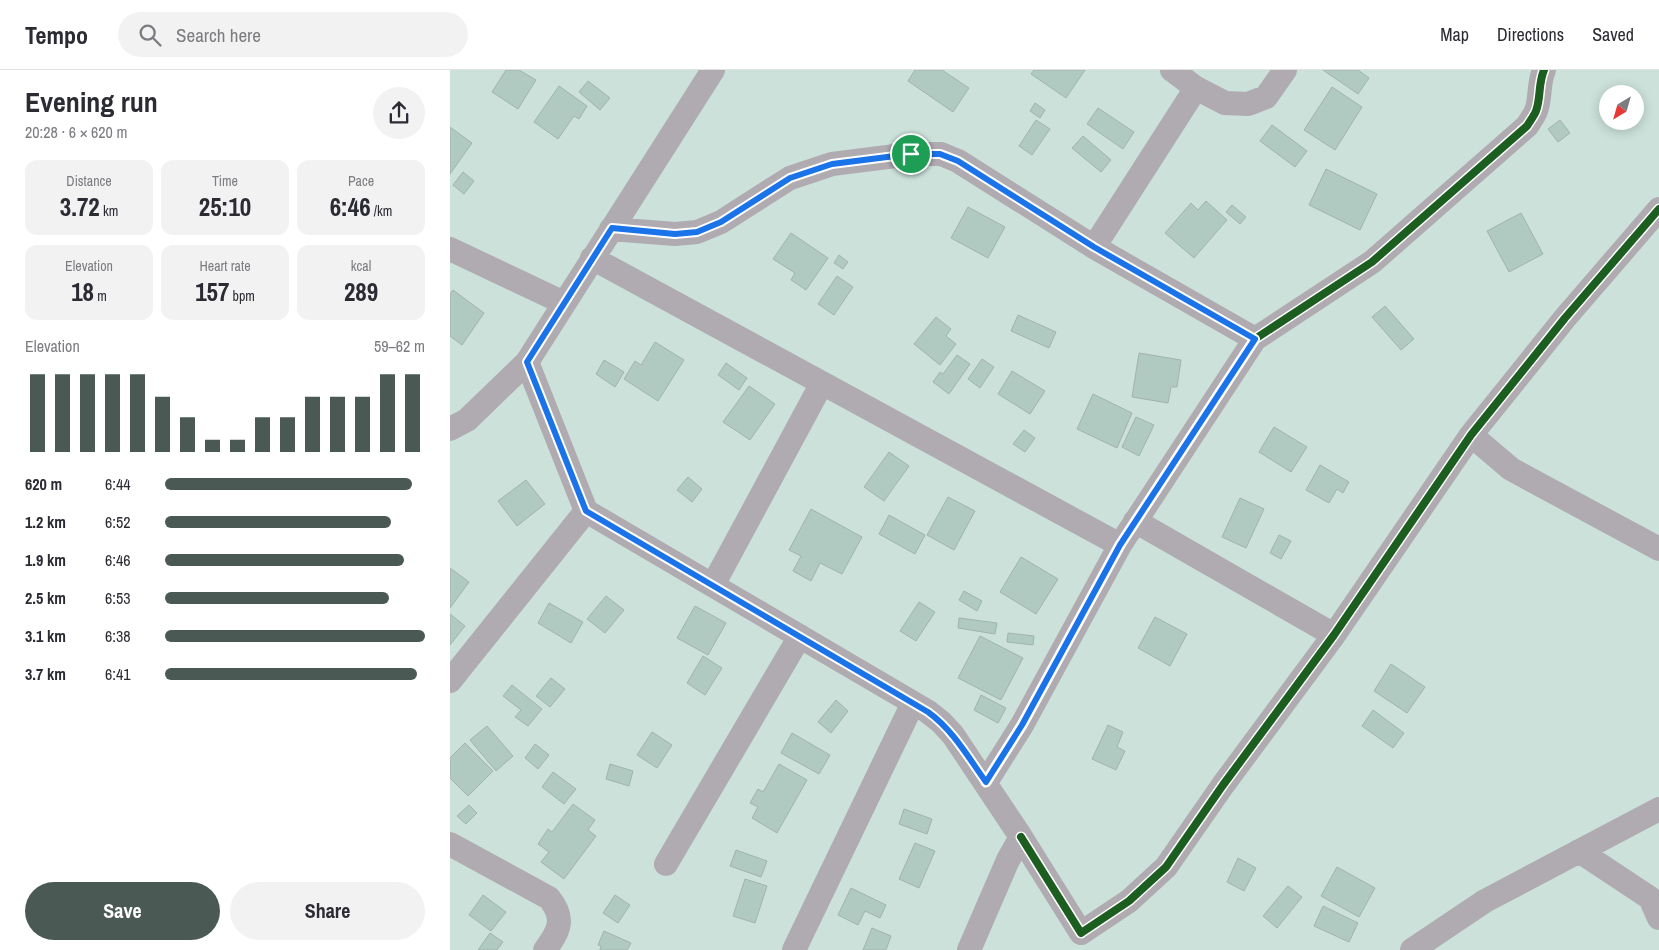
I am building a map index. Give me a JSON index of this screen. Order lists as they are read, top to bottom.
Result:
{
  "north": "bottom left",
  "page": {
    "header": "Tempo",
    "search": "Search here",
    "nav": ["Map", "Directions", "Saved"],
    "heading": ["Evening run", "20:28 · 6 × 620 m"],
    "stats": [
      ["Distance", "3.72 km"],
      ["Time", "25:10"],
      ["Pace", "6:46 /km"],
      ["Elevation", "18 m"],
      ["Heart rate", "157 bpm"],
      ["kcal", "289"]
    ],
    "chart": ["Elevation", "59–62 m"],
    "list": [
      {
        "name": "620 m",
        "note": "6:44"
      },
      {
        "name": "1.2 km",
        "note": "6:52"
      },
      {
        "name": "1.9 km",
        "note": "6:46"
      },
      {
        "name": "2.5 km",
        "note": "6:53"
      },
      {
        "name": "3.1 km",
        "note": "6:38"
      },
      {
        "name": "3.7 km",
        "note": "6:41"
      }
    ],
    "buttons": ["Save", "Share"]
  }
}
